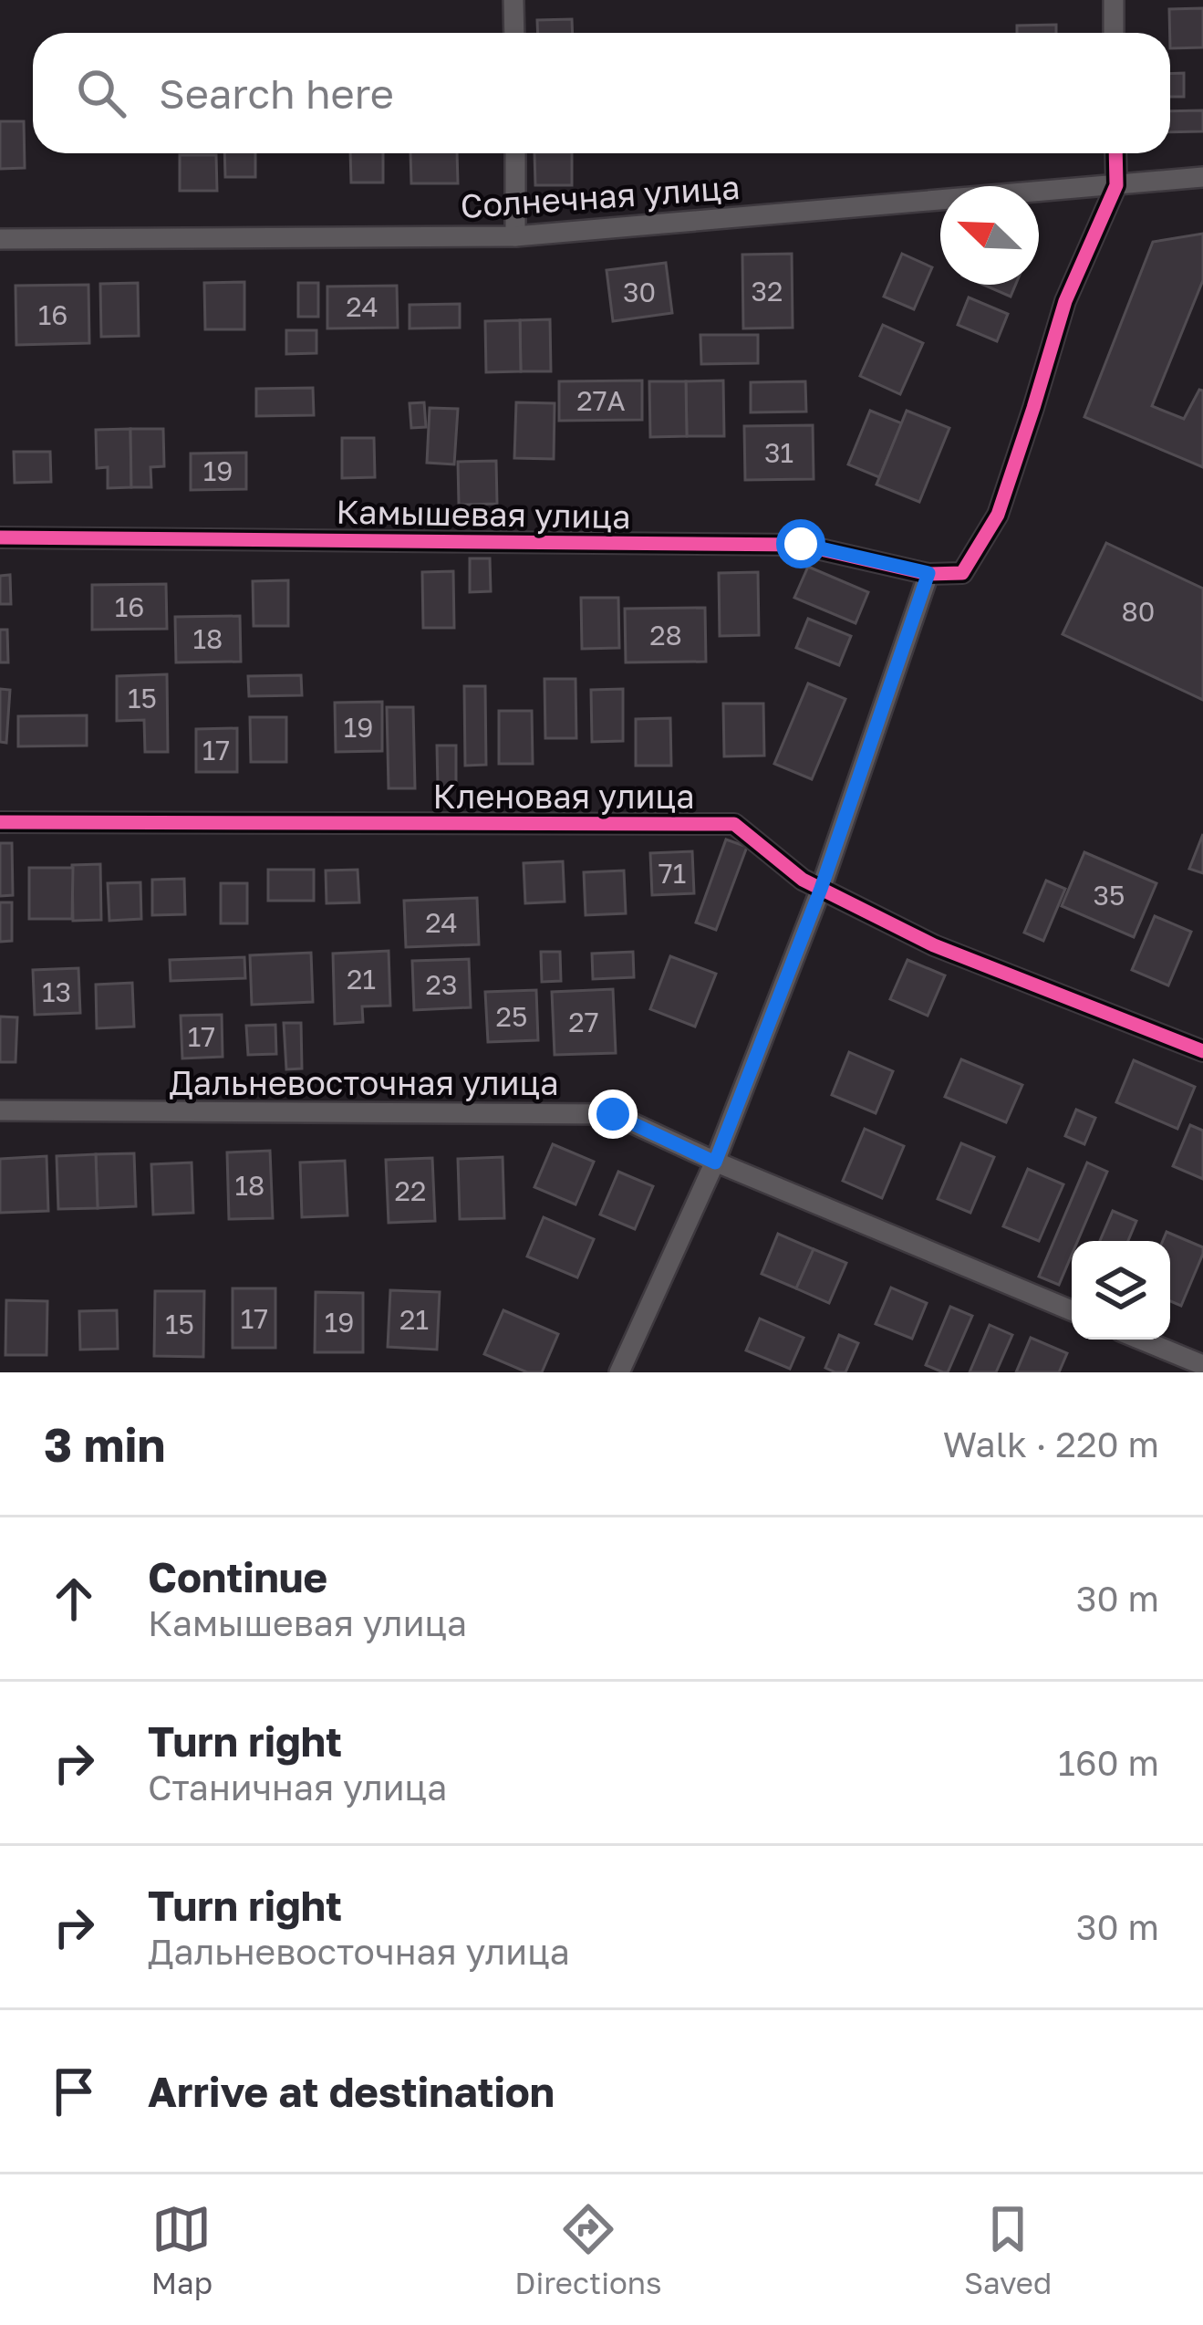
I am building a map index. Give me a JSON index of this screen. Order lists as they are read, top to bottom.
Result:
{
  "streets": {
    "street": [
      "Солнечная улица",
      "Камышевая улица",
      "Кленовая улица",
      "Дальневосточная улица"
    ]
  },
  "crossings": [
    ["Солнечная улица", "Камышевая улица"]
  ],
  "house_numbers": [
    "32",
    "30",
    "24",
    "16",
    "27А",
    "31",
    "19",
    "16",
    "80",
    "28",
    "18",
    "15",
    "19",
    "17",
    "71",
    "35",
    "24",
    "21",
    "23",
    "13",
    "25",
    "27",
    "17",
    "18",
    "22",
    "17",
    "21",
    "19",
    "15"
  ],
  "north": "top left",
  "page": {
    "search": "Search here",
    "heading": ["3 min", "Walk · 220 m"],
    "list": [
      ["Continue", "Камышевая улица", "30 m"],
      ["Turn right", "Станичная улица", "160 m"],
      ["Turn right", "Дальневосточная улица", "30 m"],
      "Arrive at destination"
    ],
    "nav": ["Map", "Directions", "Saved"]
  }
}
